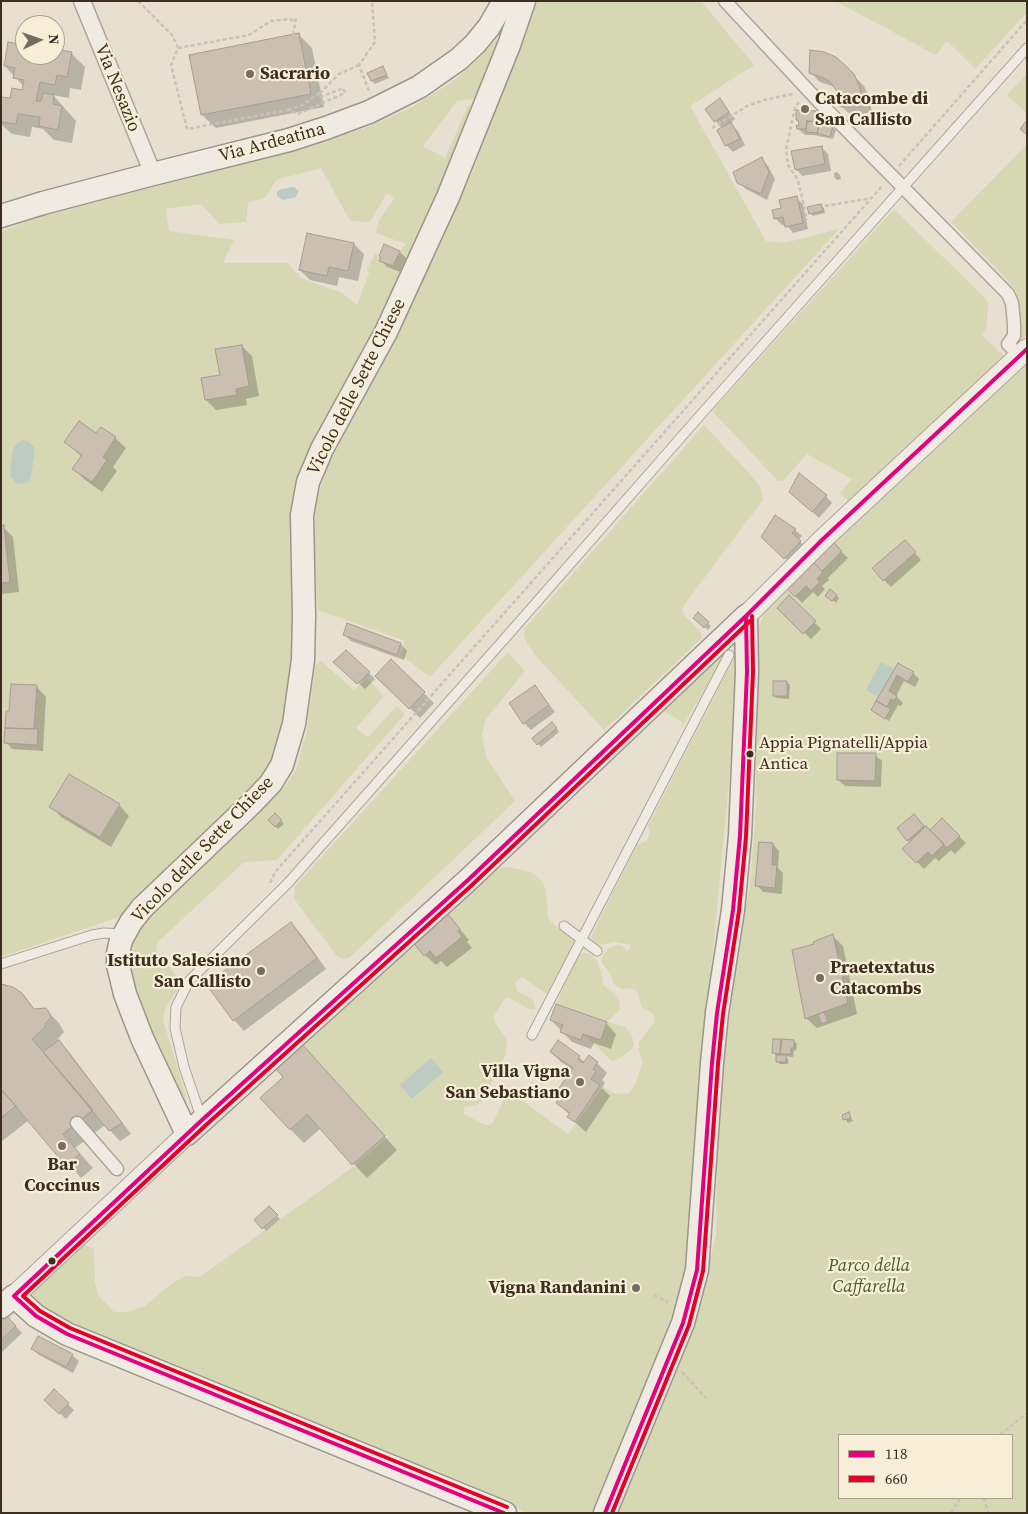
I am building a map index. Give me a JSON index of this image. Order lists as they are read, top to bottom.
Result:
{
  "streets": {
    "main road": ["Via Ardeatina", "Vicolo delle Sette Chiese"],
    "street": ["Via Nesazio"]
  },
  "crossings": [
    ["Via Nesazio", "Via Ardeatina"]
  ],
  "parks": ["Parco della Caffarella"],
  "places": [
    "Sacrario",
    "Catacombe di San Callisto",
    "Appia Pignatelli/Appia Antica",
    "Istituto Salesiano San Callisto",
    "Praetextatus Catacombs",
    "Villa Vigna San Sebastiano",
    "Bar Coccinus",
    "Vigna Randanini"
  ],
  "lines": ["transit line 118", "transit line 660"],
  "legend": ["118", "660"],
  "north": "right"
}
